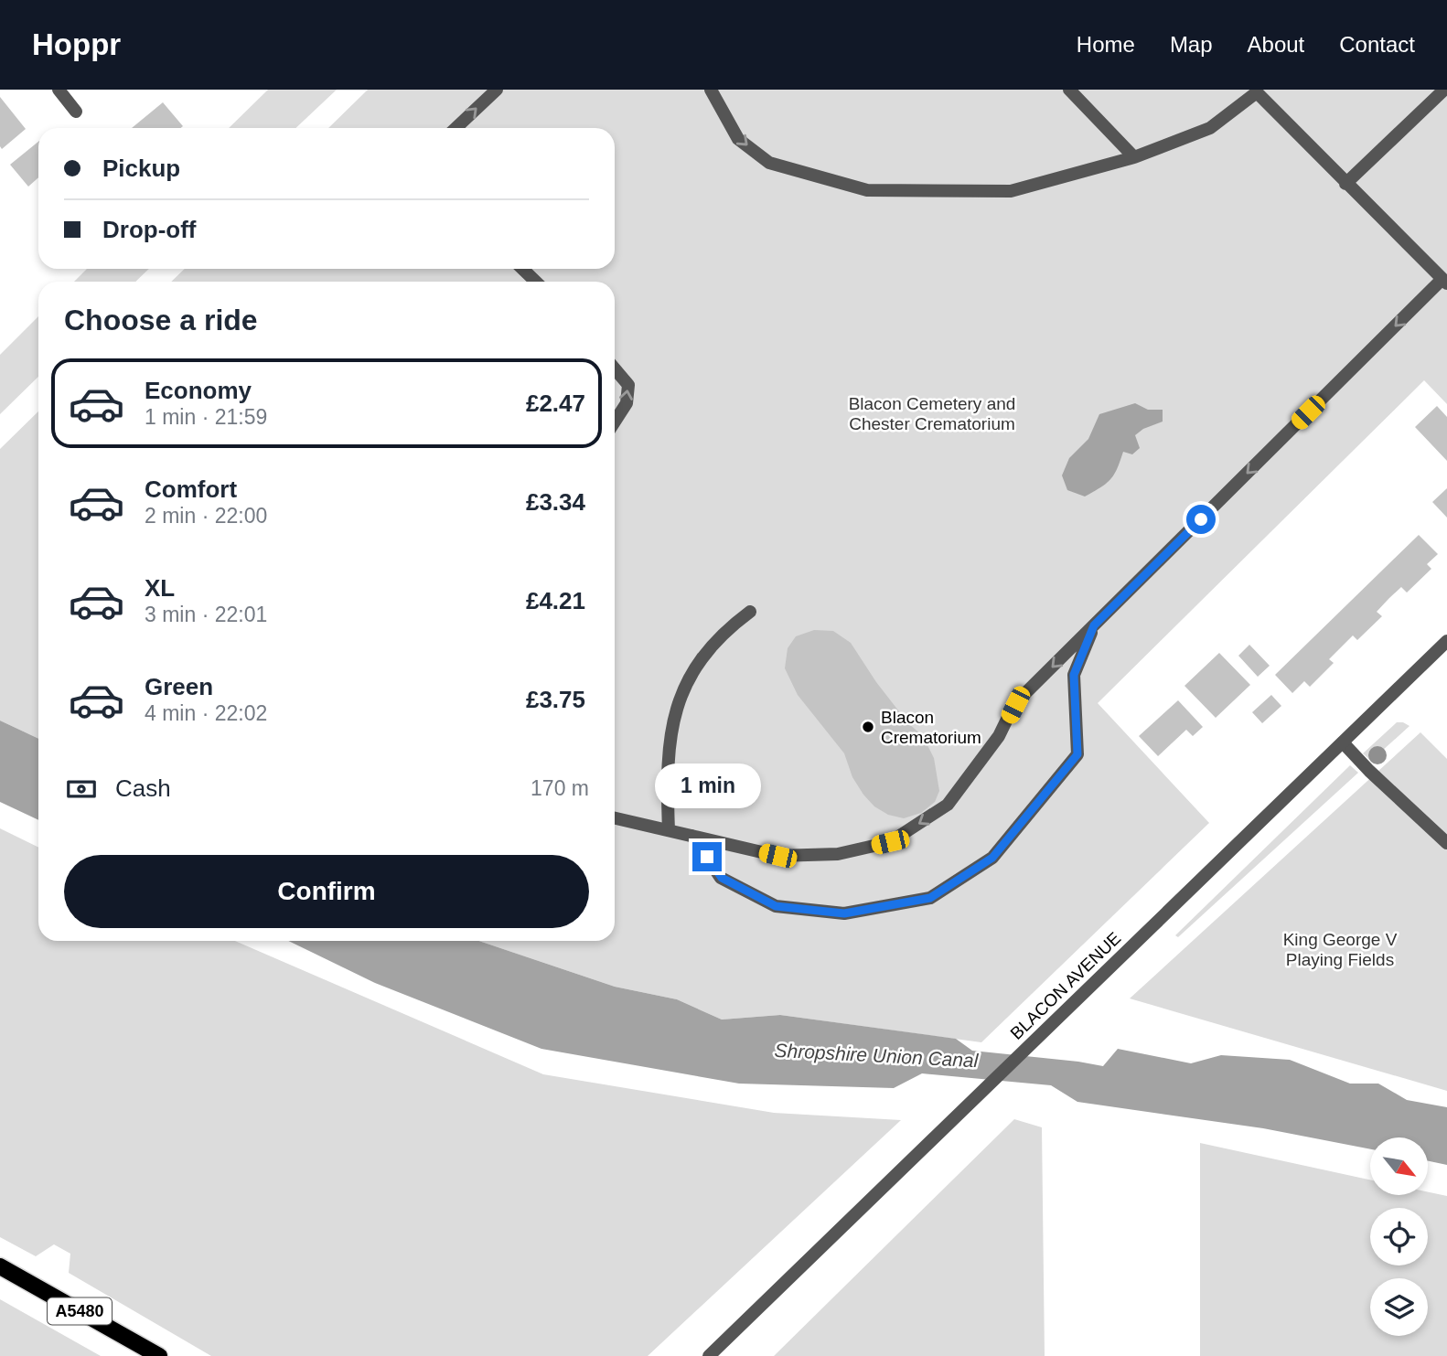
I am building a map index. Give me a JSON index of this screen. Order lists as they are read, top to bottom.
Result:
{
  "streets": {
    "main road": ["A5480"],
    "street": ["BLACON AVENUE"]
  },
  "water": ["Shropshire Union Canal"],
  "parks": ["Blacon Cemetery and Chester Crematorium", "King George V Playing Fields"],
  "places": ["Blacon Crematorium"],
  "north": "bottom right",
  "page": {
    "header": "Hoppr",
    "nav": [
      "Home",
      "Map",
      "About",
      "Contact"
    ],
    "banner": ["Pickup", "Drop-off"],
    "heading": "Choose a ride",
    "list": [
      {
        "name": "Economy",
        "note": "1 min · 21:59",
        "value": "£2.47"
      },
      {
        "name": "Comfort",
        "note": "2 min · 22:00",
        "value": "£3.34"
      },
      {
        "name": "XL",
        "note": "3 min · 22:01",
        "value": "£4.21"
      },
      {
        "name": "Green",
        "note": "4 min · 22:02",
        "value": "£3.75"
      }
    ],
    "pay": ["Cash", "170 m"],
    "bubble": "1 min",
    "buttons": "Confirm"
  }
}
